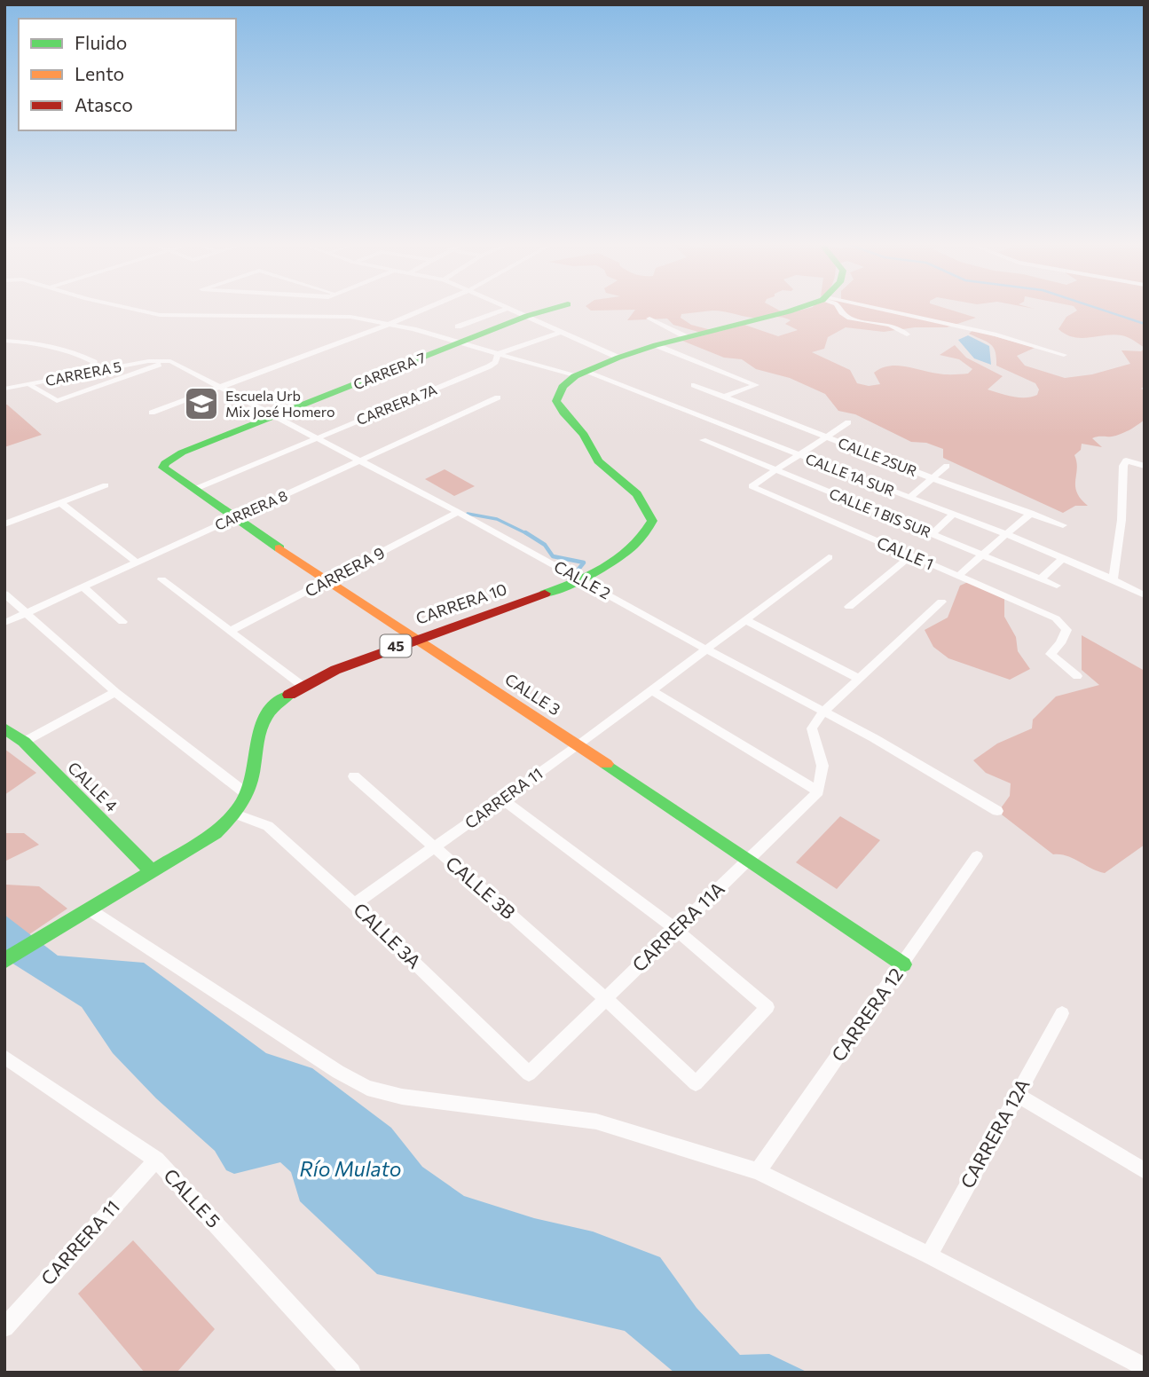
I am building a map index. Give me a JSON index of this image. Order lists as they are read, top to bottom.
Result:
{
  "streets": {
    "main road": [
      "CARRERA 7",
      "CARRERA 10",
      "45",
      "CALLE 3",
      "CALLE 4"
    ],
    "street": [
      "CARRERA 5",
      "CARRERA 7A",
      "CALLE 2SUR",
      "CALLE 1A SUR",
      "CARRERA 8",
      "CALLE 1 BIS SUR",
      "CALLE 1",
      "CARRERA 9",
      "CALLE 2",
      "CARRERA 11",
      "CALLE 3B",
      "CARRERA 11A",
      "CALLE 3A",
      "CARRERA 12",
      "CARRERA 12A",
      "CALLE 5"
    ]
  },
  "crossings": [
    ["CARRERA 7", "CALLE 1A SUR"],
    ["CARRERA 7", "CALLE 2"],
    ["CARRERA 7", "CALLE 3"],
    ["CARRERA 5", "CALLE 2"],
    ["CARRERA 7A", "CALLE 1A SUR"],
    ["CARRERA 7A", "CALLE 2"],
    ["CARRERA 7A", "CALLE 3"],
    ["CALLE 1A SUR", "CALLE 1 BIS SUR"],
    ["CALLE 1A SUR", "CARRERA 10"],
    ["CARRERA 8", "CALLE 2"],
    ["CARRERA 8", "CALLE 3"],
    ["CARRERA 9", "CALLE 2"],
    ["CARRERA 9", "CALLE 3"],
    ["CALLE 2", "CARRERA 10"],
    ["CALLE 2", "CARRERA 11"],
    ["CARRERA 10", "45"],
    ["CARRERA 10", "CALLE 3"],
    ["CARRERA 10", "CALLE 4"],
    ["CARRERA 10", "CALLE 3A"],
    ["CALLE 3", "CARRERA 11"],
    ["CALLE 3", "CARRERA 11A"],
    ["CALLE 3", "CARRERA 12"],
    ["CARRERA 11", "CALLE 3B"],
    ["CARRERA 11", "CALLE 3A"],
    ["CARRERA 11", "CALLE 5"],
    ["CALLE 3B", "CARRERA 11A"],
    ["CARRERA 11A", "CALLE 3A"]
  ],
  "water": ["Río Mulato"],
  "places": {
    "school or university": ["Escuela Urb Mix José Homero"]
  },
  "legend": ["Fluido", "Lento", "Atasco"]
}
